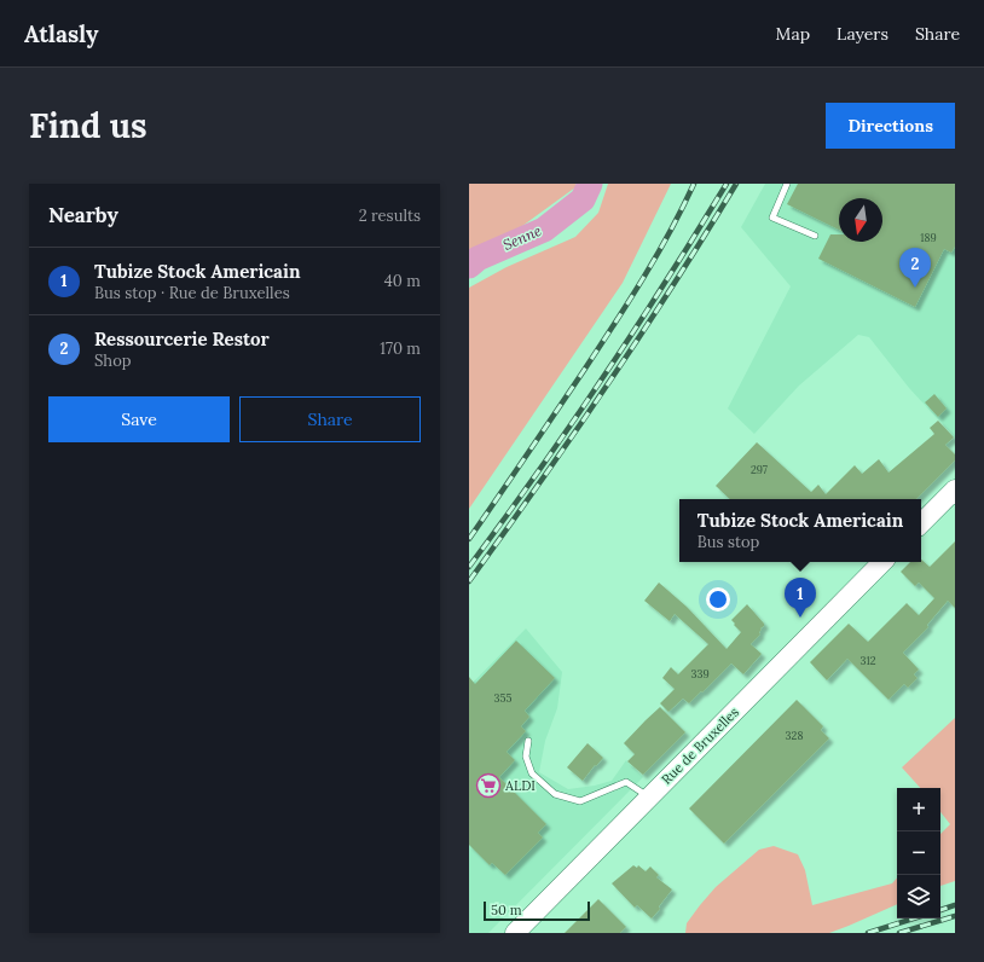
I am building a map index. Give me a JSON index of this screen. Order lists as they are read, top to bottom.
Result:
{
  "streets": {
    "main road": ["Rue de Bruxelles"]
  },
  "water": ["Senne"],
  "places": {
    "supermarket": ["ALDI"]
  },
  "house_numbers": [
    "189",
    "297",
    "312",
    "339",
    "355",
    "328"
  ],
  "scale_bar": "50 m",
  "north": "bottom",
  "page": {
    "header": "Atlasly",
    "nav": ["Map", "Layers", "Share"],
    "buttons": [
      "Directions",
      ["Save", "Share"]
    ],
    "title": "Find us",
    "heading": ["Nearby", "2 results"],
    "list": [
      {
        "mark": "1",
        "name": "Tubize Stock Americain",
        "note": "Bus stop · Rue de Bruxelles",
        "value": "40 m"
      },
      {
        "mark": "2",
        "name": "Ressourcerie Restor",
        "note": "Shop",
        "value": "170 m"
      }
    ],
    "pins": ["2", "1"],
    "popup": ["Tubize Stock Americain", "Bus stop"],
    "map_buttons": ["+", "−"],
    "scale": "50 m"
  }
}
